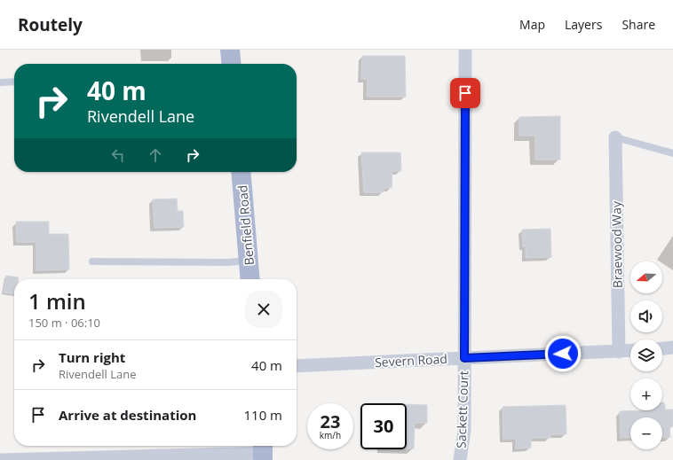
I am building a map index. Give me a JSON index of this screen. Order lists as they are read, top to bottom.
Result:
{
  "streets": {
    "main road": ["Benfield Road"],
    "street": ["Braewood Way", "Severn Road", "Sackett Court"]
  },
  "crossings": [
    ["Braewood Way", "Severn Road"],
    ["Severn Road", "Sackett Court"]
  ],
  "north": "left",
  "page": {
    "header": "Routely",
    "nav": ["Map", "Layers", "Share"],
    "turn": ["40 m", "Rivendell Lane"],
    "map_buttons": ["+", "−"],
    "heading": ["1 min", "150 m · 06:10"],
    "list": [
      {
        "name": "Turn right",
        "note": "Rivendell Lane",
        "value": "40 m"
      },
      {
        "name": "Arrive at destination",
        "value": "110 m"
      }
    ],
    "speed": "23 km/h",
    "limit": "30"
  }
}
